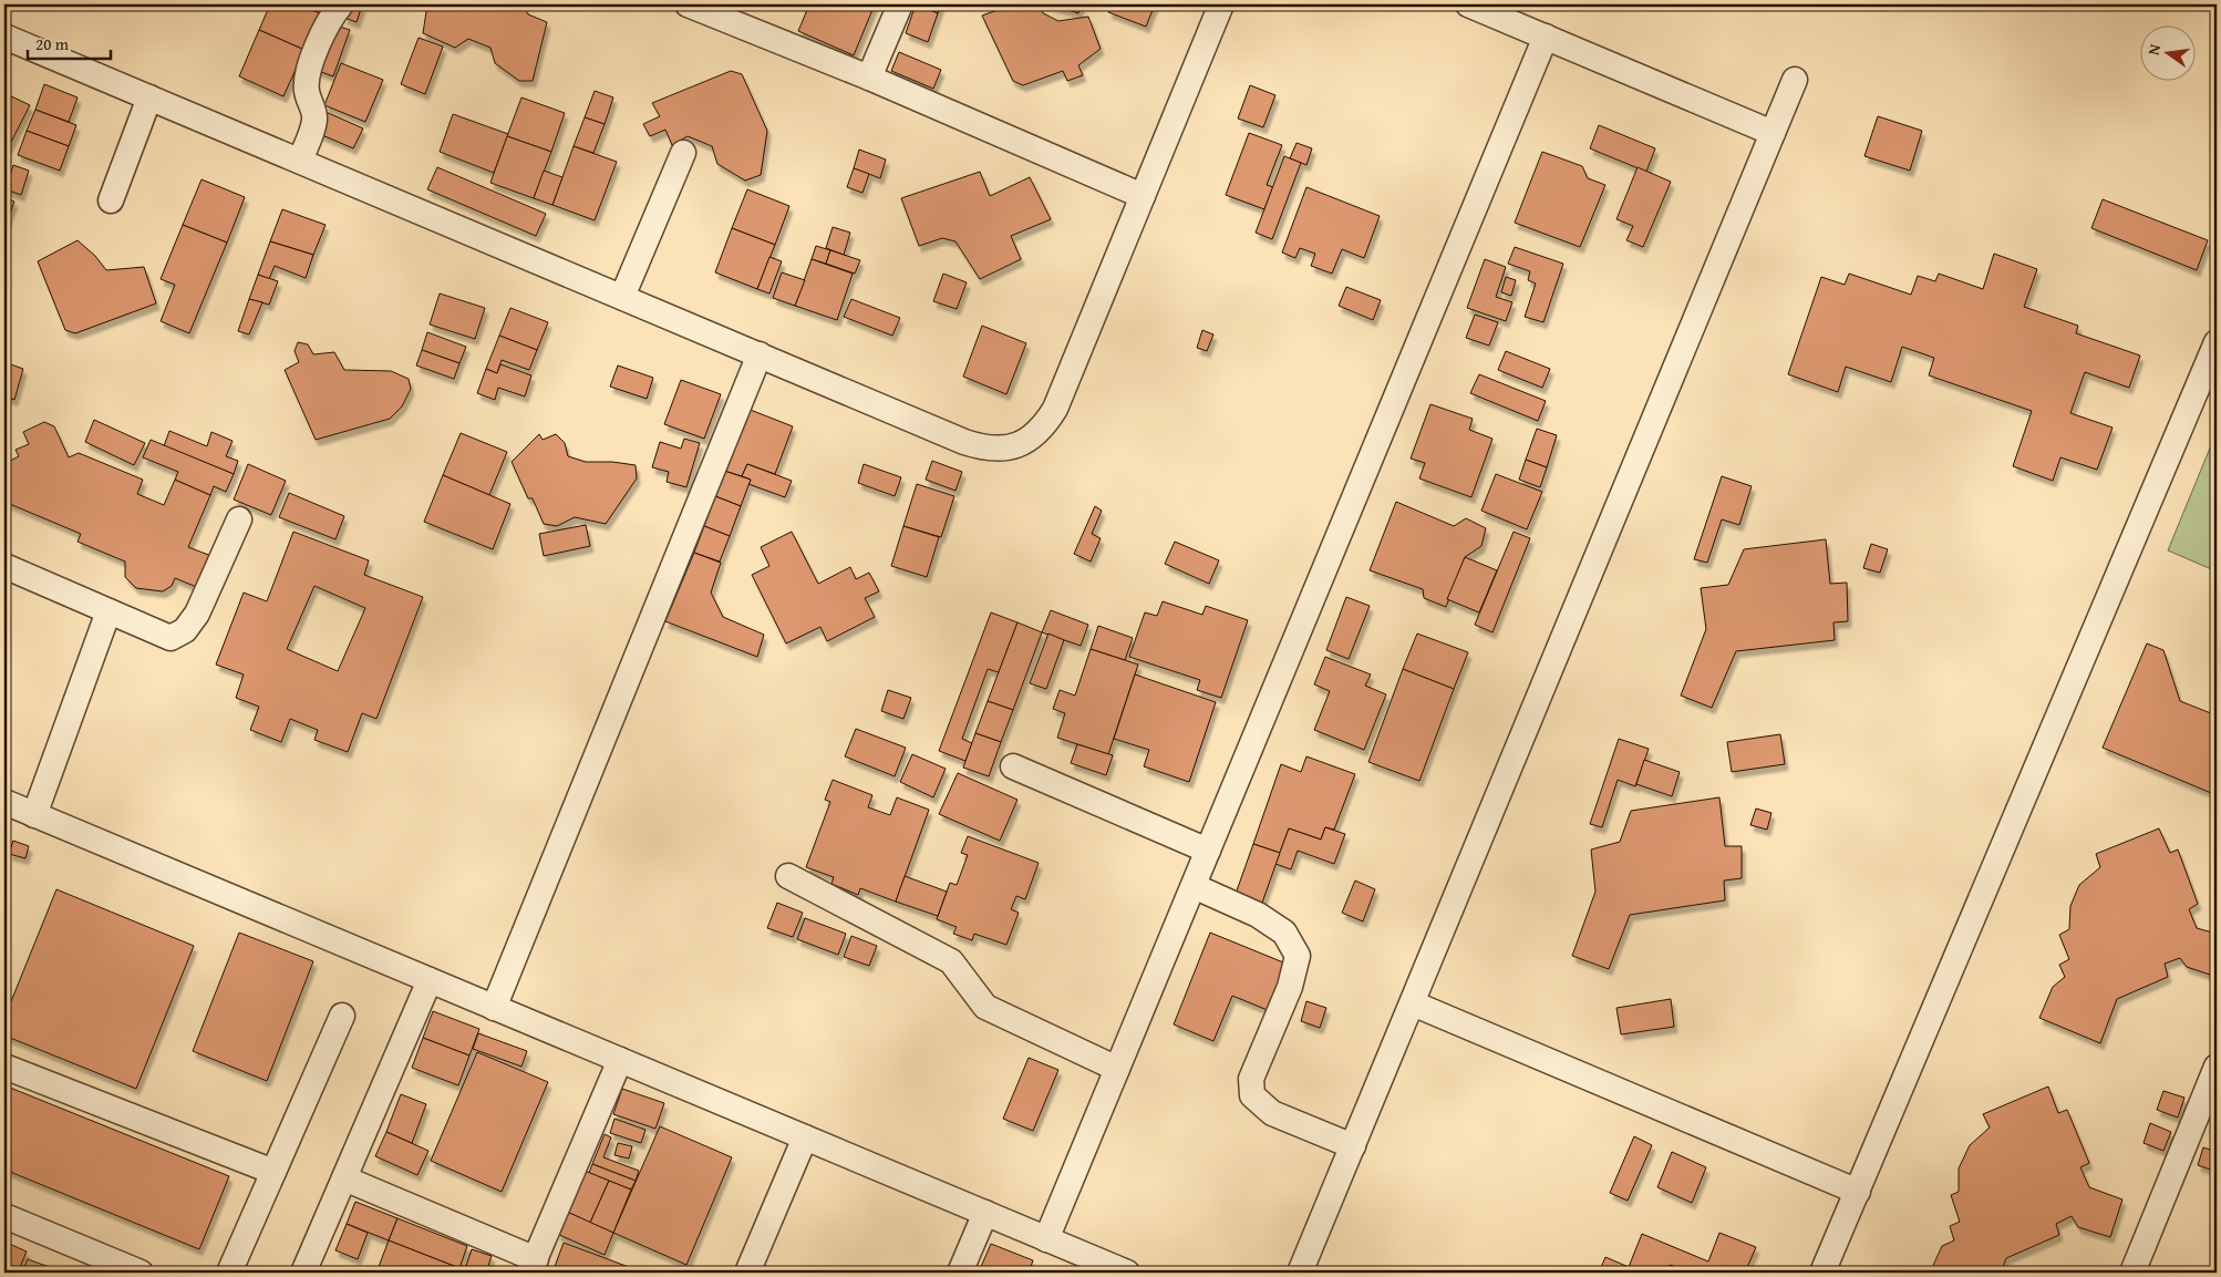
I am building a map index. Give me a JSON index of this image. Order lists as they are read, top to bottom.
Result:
{
  "scale_bar": "20 m",
  "north": "left"
}
